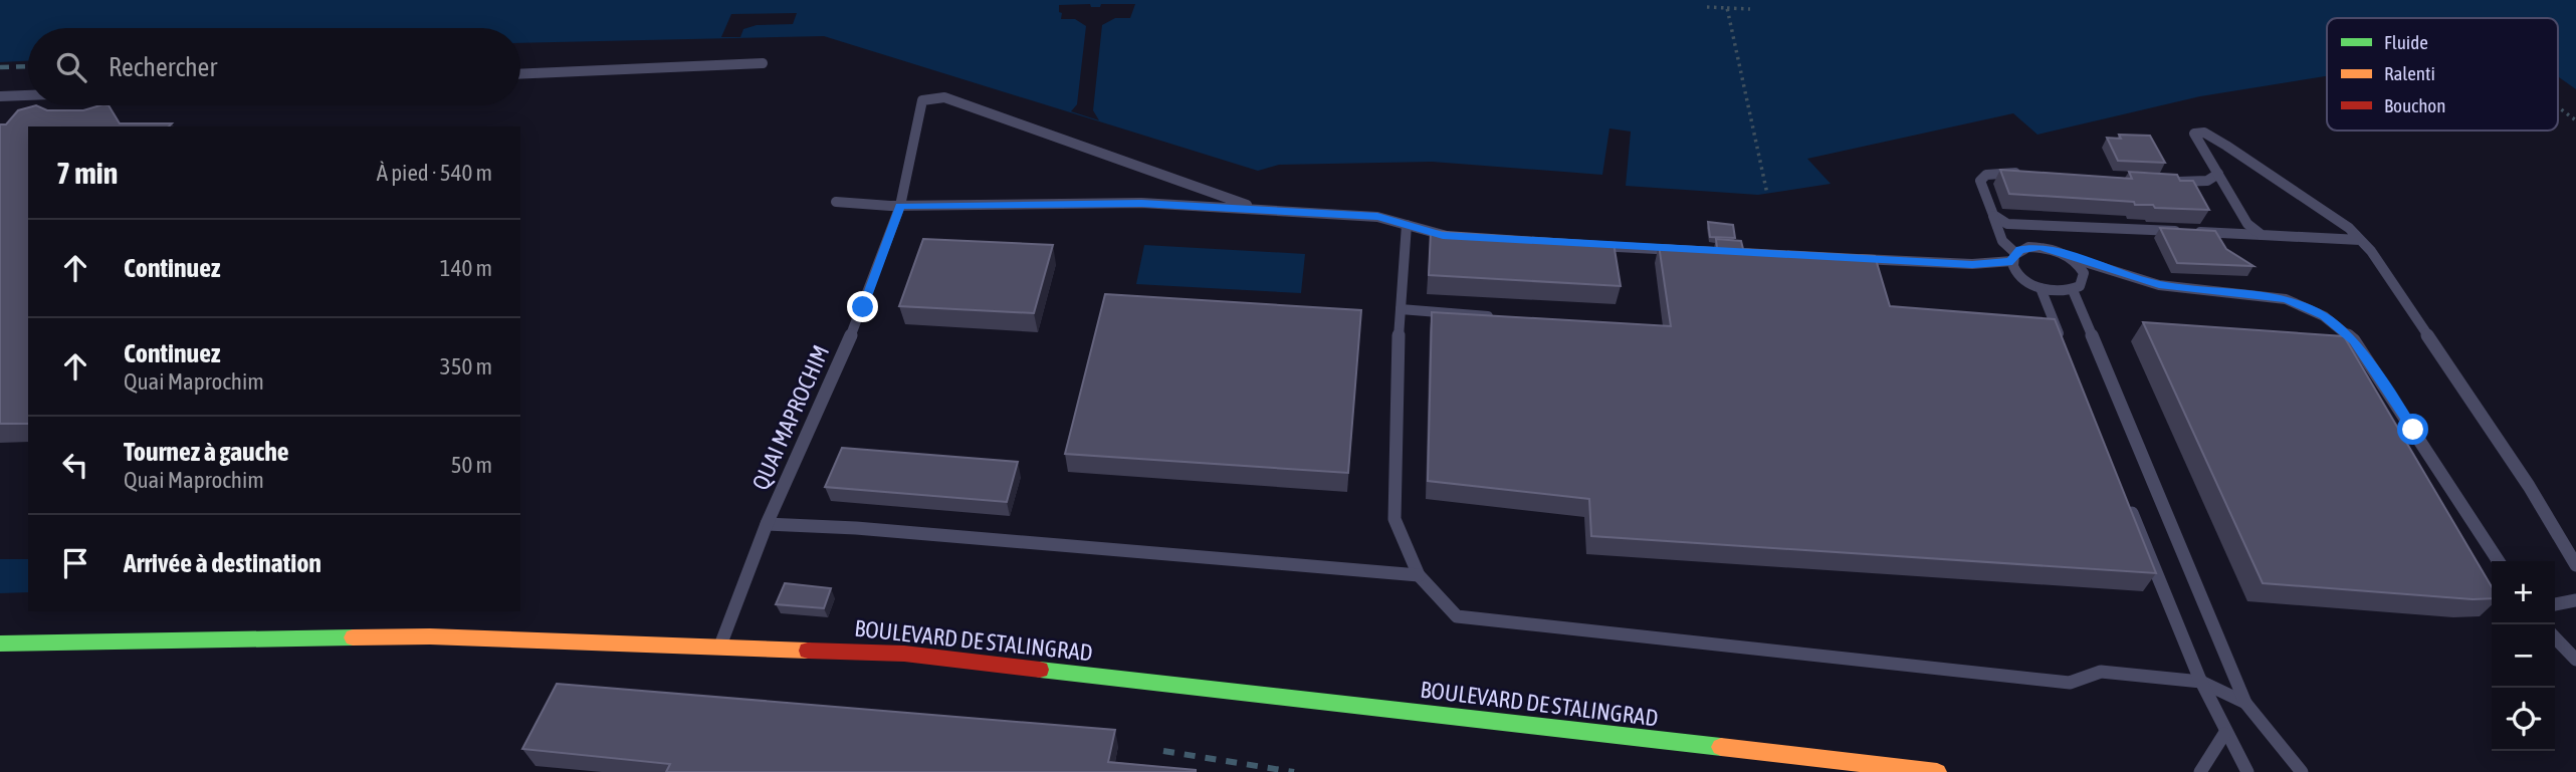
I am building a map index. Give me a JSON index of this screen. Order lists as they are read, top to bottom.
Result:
{
  "streets": {
    "main road": ["BOULEVARD DE STALINGRAD"],
    "lane": ["QUAI MAPROCHIM"]
  },
  "crossings": [
    ["QUAI MAPROCHIM", "BOULEVARD DE STALINGRAD"]
  ],
  "legend": ["Fluide", "Ralenti", "Bouchon"],
  "page": {
    "search": "Rechercher",
    "heading": ["7 min", "À pied · 540 m"],
    "list": [
      ["Continuez", "140 m"],
      ["Continuez", "Quai Maprochim", "350 m"],
      ["Tournez à gauche", "Quai Maprochim", "50 m"],
      "Arrivée à destination"
    ],
    "map_buttons": ["+", "−"]
  }
}
